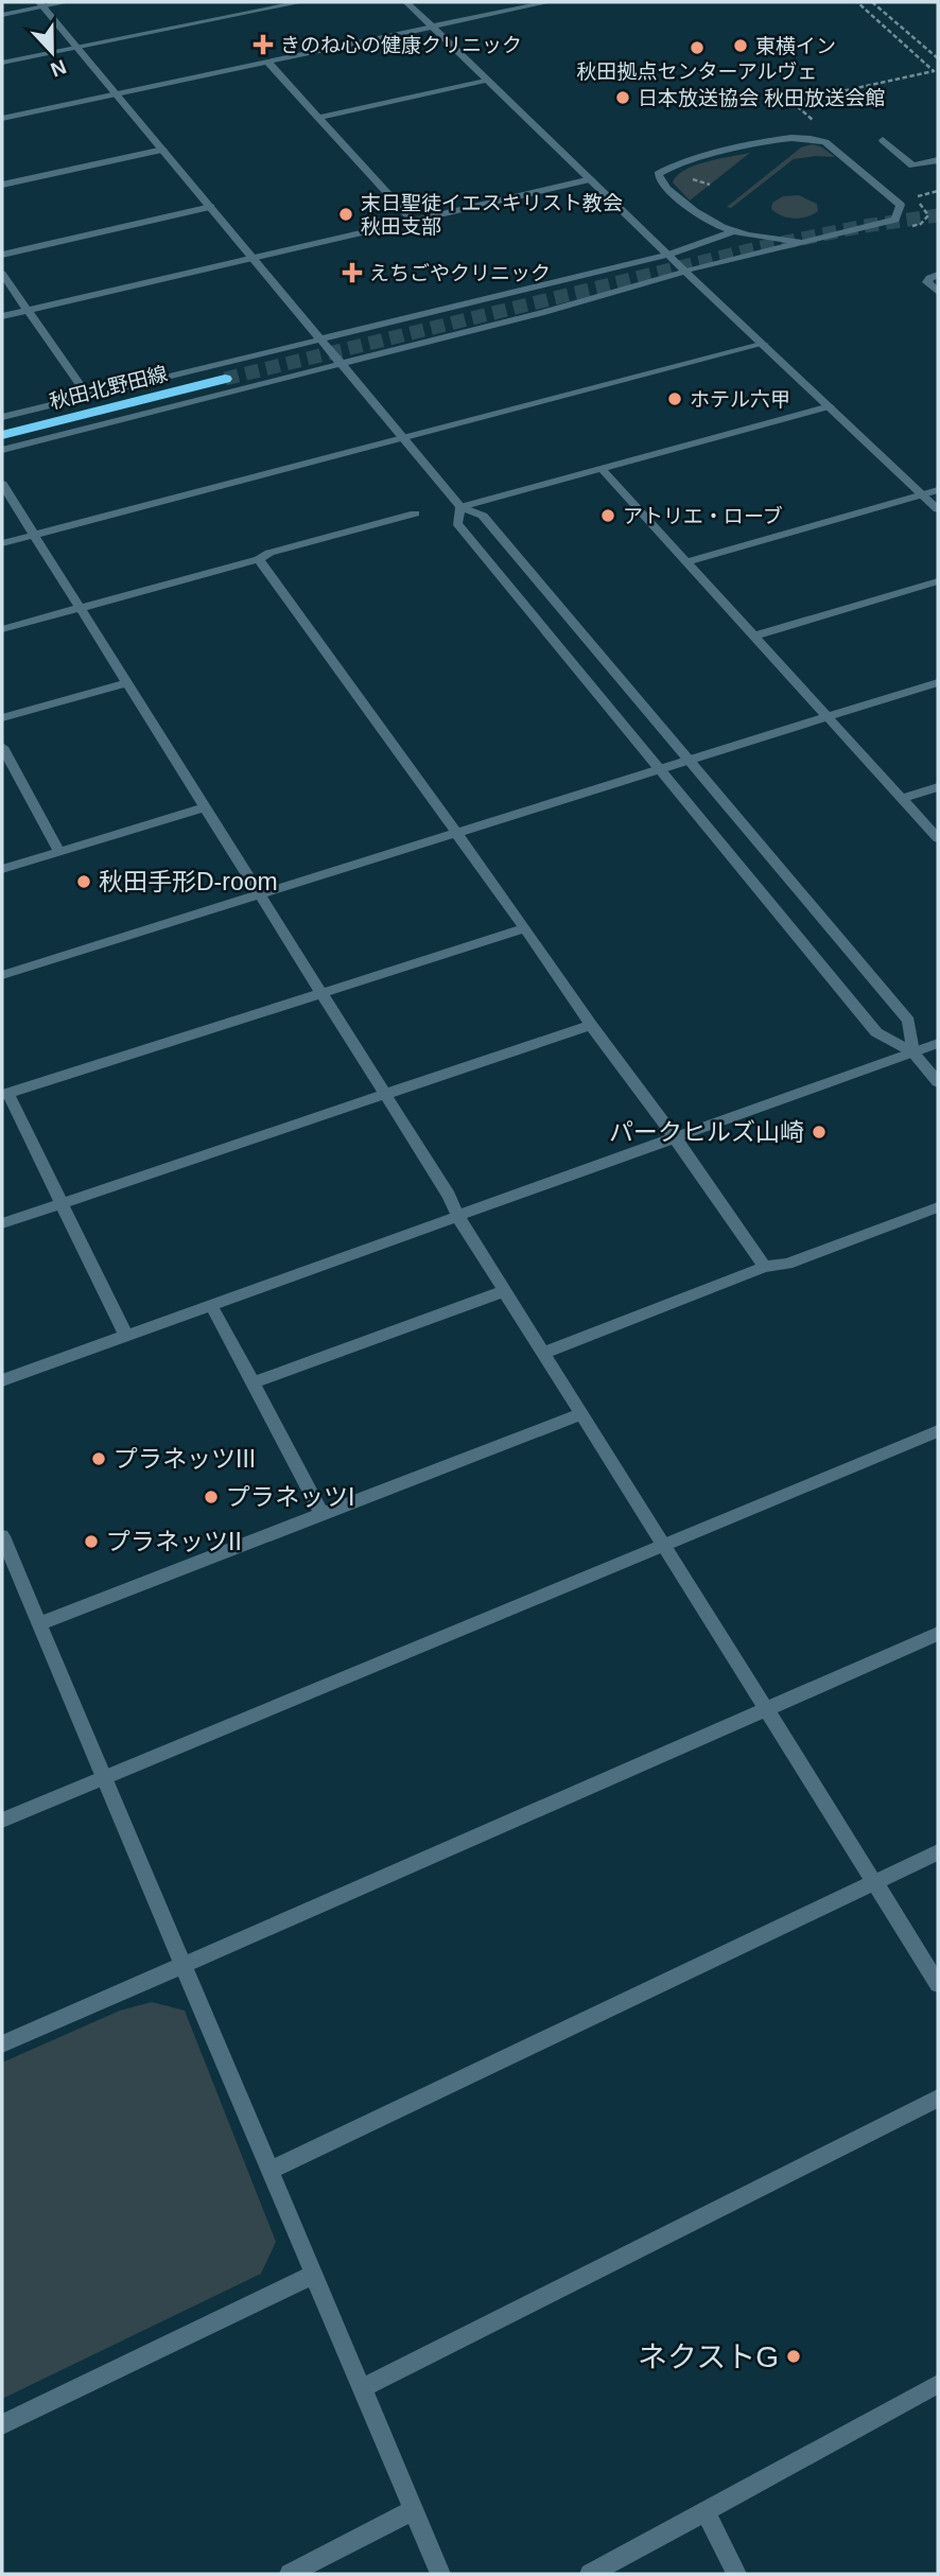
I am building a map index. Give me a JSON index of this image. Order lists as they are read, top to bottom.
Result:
{
  "streets": {
    "highway": ["秋田北野田線"]
  },
  "places": {
    "health": ["きのね心の健康クリニック", "えちごやクリニック"],
    "other": [
      "東横イン",
      "秋田拠点センターアルヴェ",
      "日本放送協会 秋田放送会館",
      "末日聖徒イエスキリスト教会 秋田支部",
      "ホテル六甲",
      "アトリエ・ローブ",
      "秋田手形D-room",
      "パークヒルズ山崎",
      "プラネッツIII",
      "プラネッツI",
      "プラネッツII",
      "ネクストG"
    ]
  },
  "north": "bottom"
}
